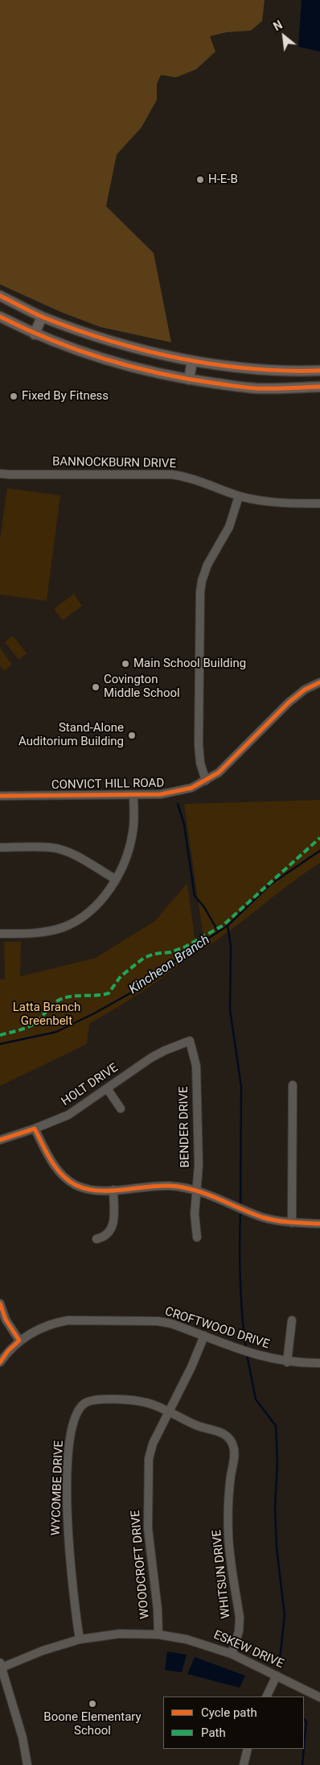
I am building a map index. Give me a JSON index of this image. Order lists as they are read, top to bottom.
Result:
{
  "streets": {
    "street": [
      "BANNOCKBURN DRIVE",
      "CONVICT HILL ROAD",
      "HOLT DRIVE",
      "BENDER DRIVE",
      "CROFTWOOD DRIVE",
      "WYCOMBE DRIVE",
      "WOODCROFT DRIVE",
      "WHITSUN DRIVE",
      "ESKEW DRIVE"
    ]
  },
  "crossings": [
    ["HOLT DRIVE", "BENDER DRIVE"],
    ["CROFTWOOD DRIVE", "WOODCROFT DRIVE"],
    ["WYCOMBE DRIVE", "WOODCROFT DRIVE"],
    ["WYCOMBE DRIVE", "WHITSUN DRIVE"],
    ["WYCOMBE DRIVE", "ESKEW DRIVE"],
    ["WOODCROFT DRIVE", "WHITSUN DRIVE"],
    ["WOODCROFT DRIVE", "ESKEW DRIVE"],
    ["WHITSUN DRIVE", "ESKEW DRIVE"]
  ],
  "water": ["Kincheon Branch"],
  "parks": ["Latta Branch Greenbelt"],
  "places": [
    "H-E-B",
    "Fixed By Fitness",
    "Main School Building",
    "Covington Middle School",
    "Stand-Alone Auditorium Building",
    "Boone Elementary School"
  ],
  "legend": ["Cycle path", "Path"],
  "north": "top left"
}
